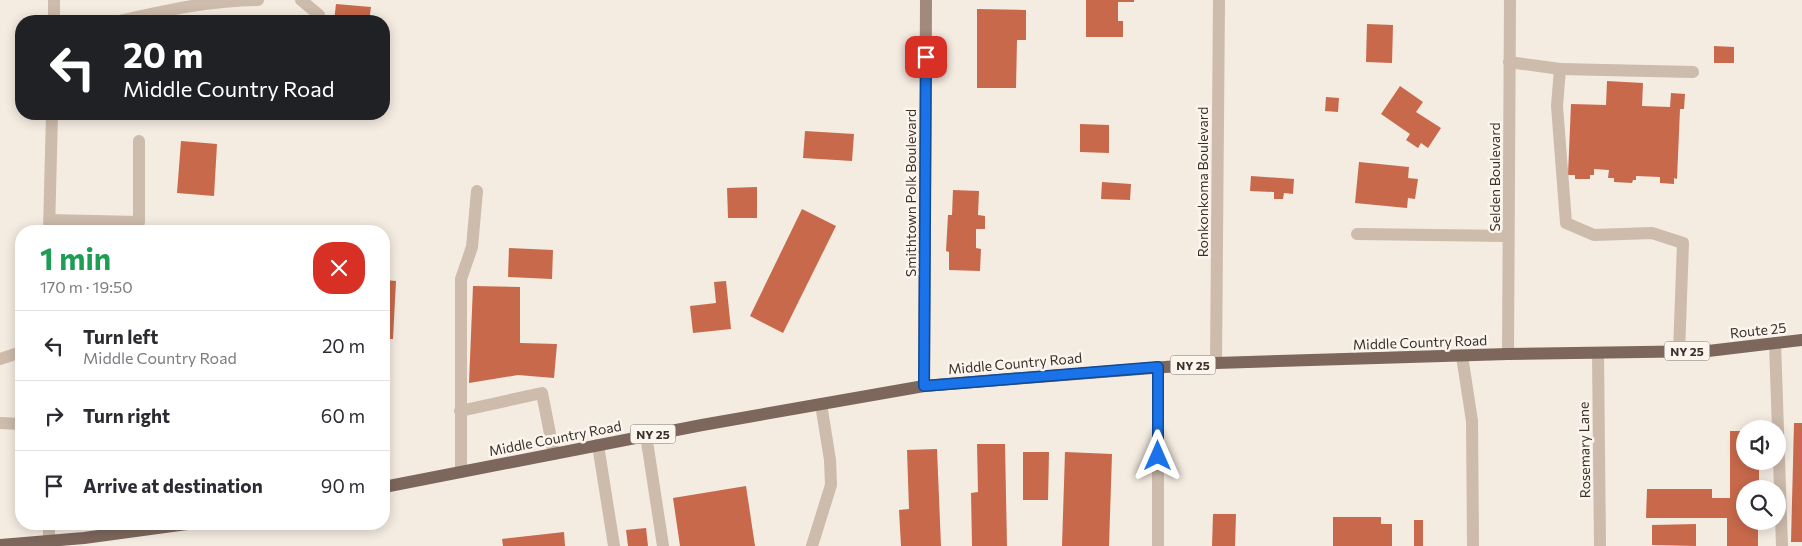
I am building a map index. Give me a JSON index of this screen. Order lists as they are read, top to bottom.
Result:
{
  "streets": {
    "main road": ["Route 25", "Middle Country Road", "NY 25"],
    "street": [
      "Selden Boulevard",
      "Ronkonkoma Boulevard",
      "Smithtown Polk Boulevard",
      "Rosemary Lane"
    ]
  },
  "crossings": [
    ["Selden Boulevard", "Middle Country Road"],
    ["Ronkonkoma Boulevard", "Middle Country Road"],
    ["Smithtown Polk Boulevard", "Middle Country Road"],
    ["Route 25", "Middle Country Road"],
    ["Route 25", "Rosemary Lane"],
    ["Middle Country Road", "Rosemary Lane"]
  ],
  "page": {
    "turn": ["20 m", "Middle Country Road"],
    "heading": ["1 min", "170 m · 19:50"],
    "list": [
      {
        "name": "Turn left",
        "note": "Middle Country Road",
        "value": "20 m"
      },
      {
        "name": "Turn right",
        "value": "60 m"
      },
      {
        "name": "Arrive at destination",
        "value": "90 m"
      }
    ]
  }
}
